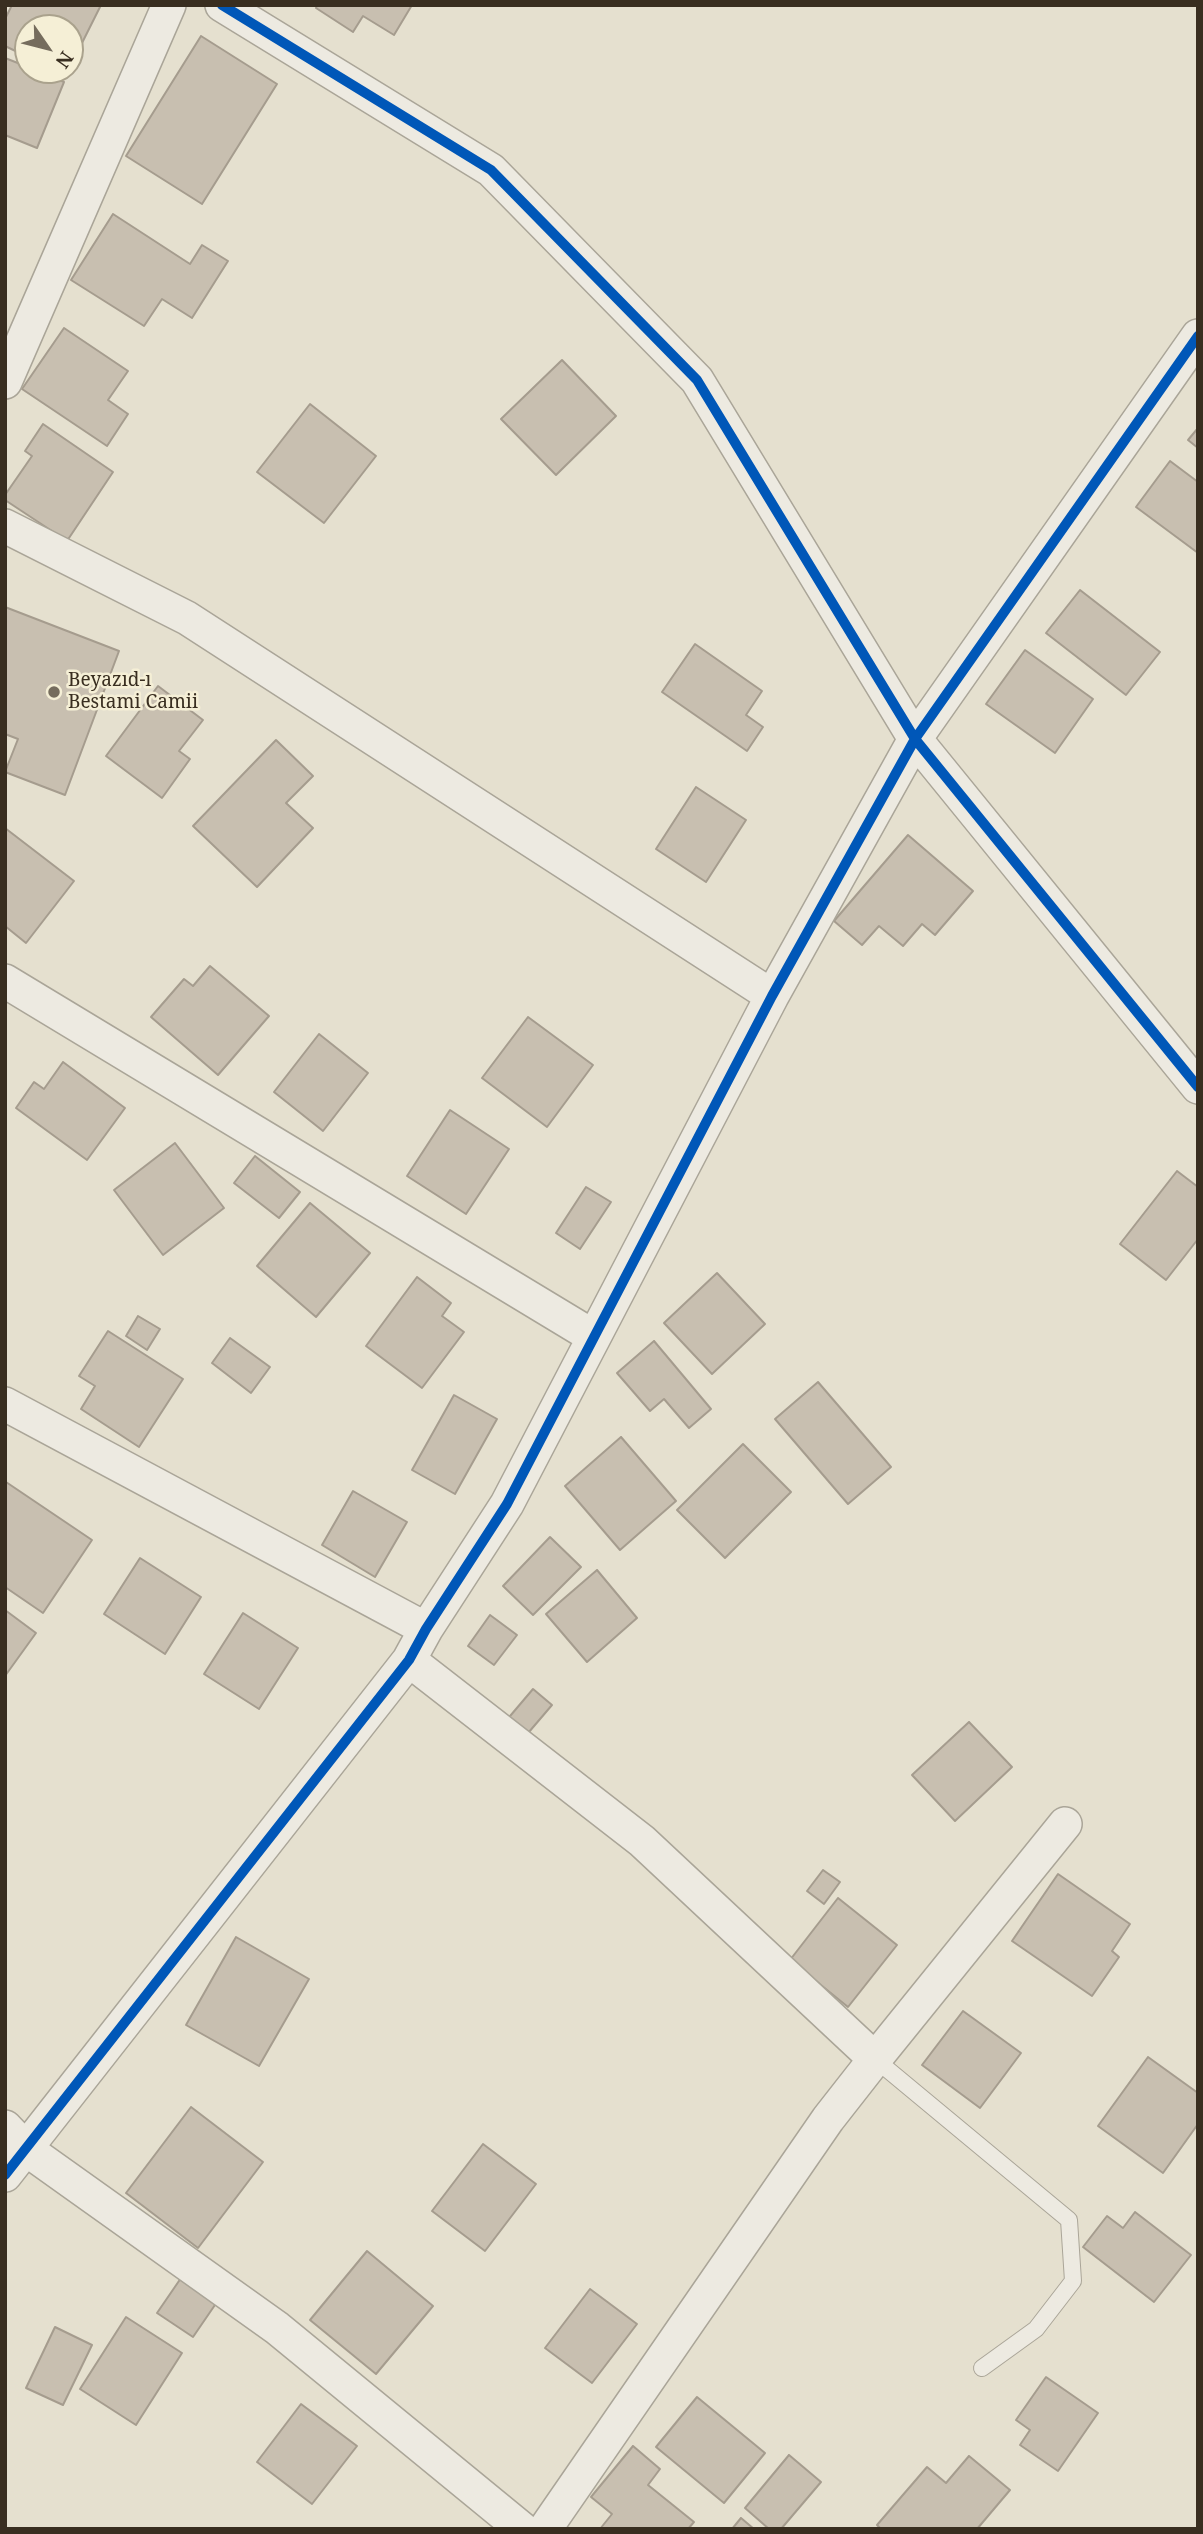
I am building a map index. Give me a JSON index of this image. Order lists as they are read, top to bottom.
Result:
{
  "places": ["Beyazıd-ı Bestami Camii"],
  "north": "bottom right"
}
